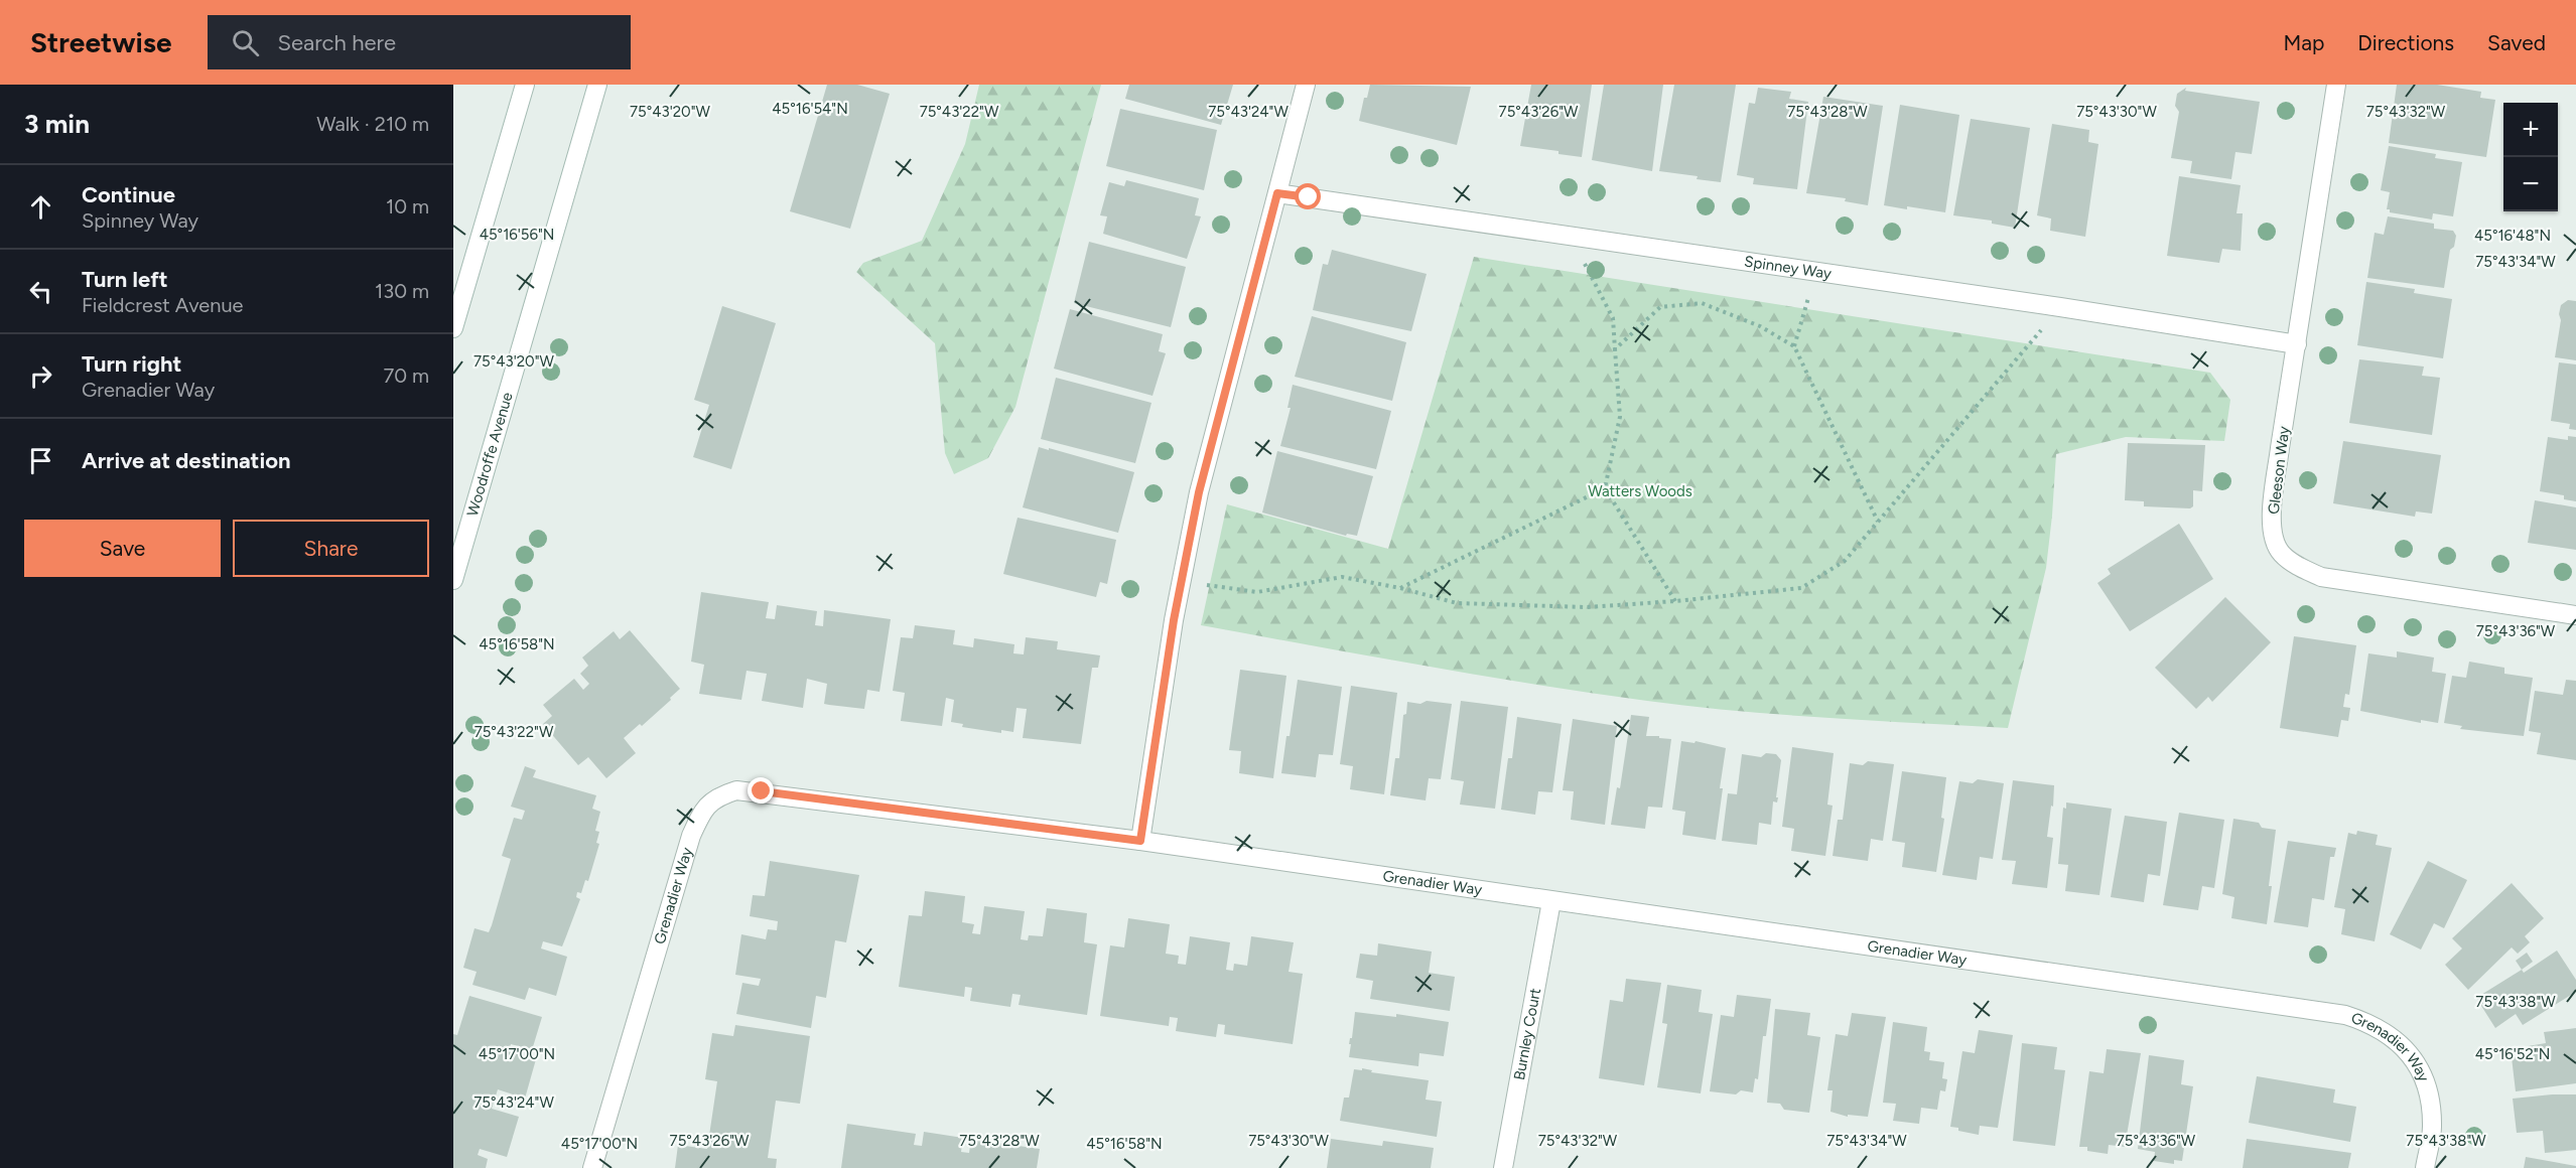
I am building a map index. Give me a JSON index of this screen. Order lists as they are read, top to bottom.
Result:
{
  "streets": {
    "street": [
      "Spinney Way",
      "Woodroffe Avenue",
      "Gleeson Way",
      "Grenadier Way",
      "Burnley Court"
    ]
  },
  "crossings": [
    ["Spinney Way", "Gleeson Way"],
    ["Grenadier Way", "Burnley Court"]
  ],
  "parks": ["Watters Woods"],
  "page": {
    "header": "Streetwise",
    "search": "Search here",
    "nav": ["Map", "Directions", "Saved"],
    "heading": ["3 min", "Walk · 210 m"],
    "map_buttons": ["+", "−"],
    "list": [
      ["Continue", "Spinney Way", "10 m"],
      ["Turn left", "Fieldcrest Avenue", "130 m"],
      ["Turn right", "Grenadier Way", "70 m"],
      "Arrive at destination"
    ],
    "buttons": ["Save", "Share"]
  },
  "coordinates": [
    "45°16'54\"N",
    "75°43'20\"W",
    "75°43'22\"W",
    "75°43'24\"W",
    "75°43'26\"W",
    "75°43'28\"W",
    "75°43'30\"W",
    "75°43'32\"W",
    "45°16'56\"N",
    "45°16'48\"N",
    "75°43'34\"W",
    "75°43'36\"W",
    "45°16'58\"N",
    "75°43'38\"W",
    "45°17'00\"N",
    "45°16'52\"N"
  ]
}
